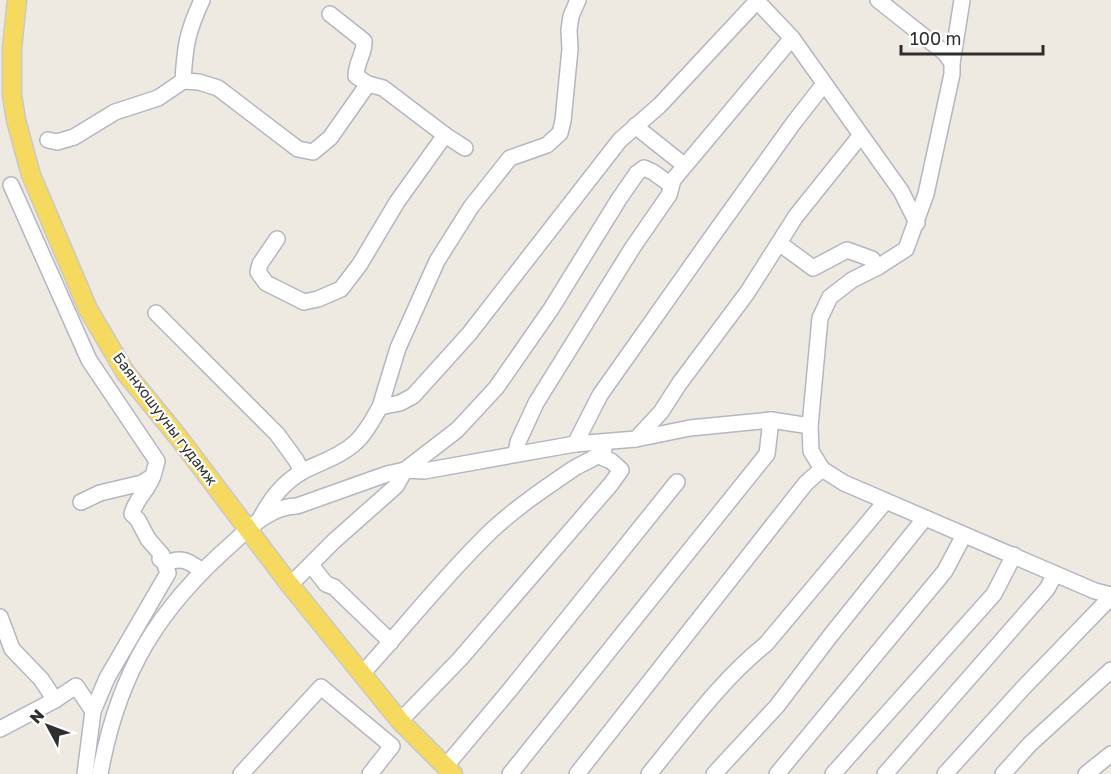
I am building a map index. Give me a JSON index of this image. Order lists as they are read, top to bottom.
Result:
{
  "streets": {
    "main road": ["Баянхошууны гудамж"]
  },
  "scale_bar": "100 m",
  "north": "top left"
}
